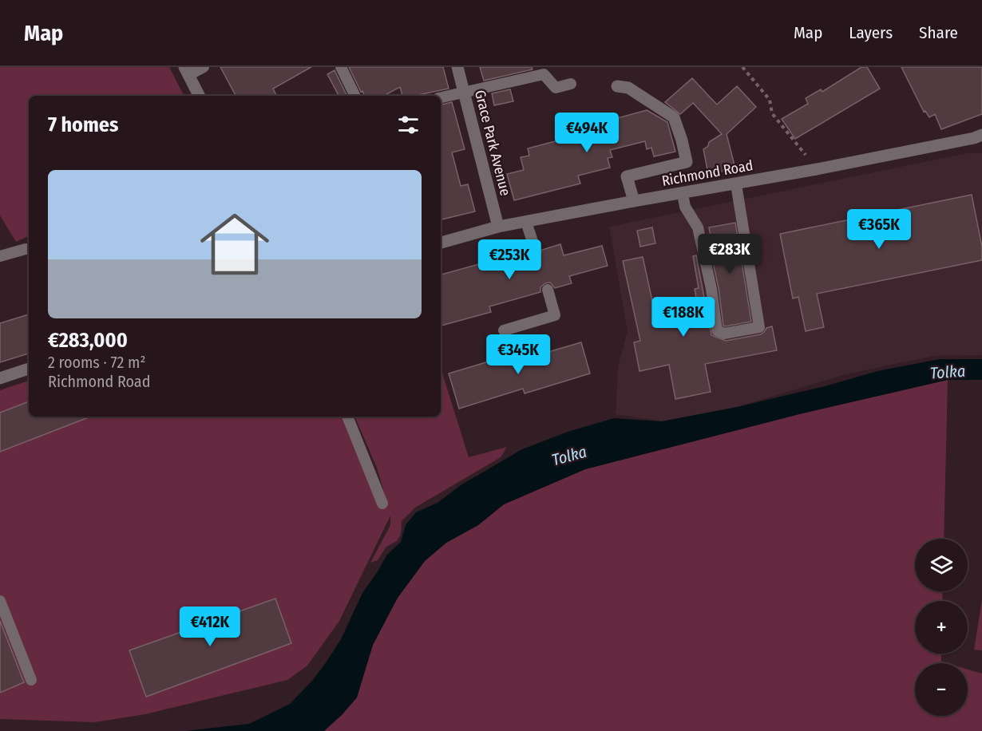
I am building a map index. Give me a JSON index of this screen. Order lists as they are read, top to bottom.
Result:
{
  "streets": {
    "street": ["Grace Park Avenue", "Richmond Road"]
  },
  "crossings": [
    ["Grace Park Avenue", "Richmond Road"]
  ],
  "water": ["Tolka"],
  "page": {
    "header": "Map",
    "nav": ["Map", "Layers", "Share"],
    "heading": "7 homes",
    "price": [
      "€494K",
      "€365K",
      "€283K",
      "€253K",
      "€188K",
      "€345K",
      "€412K"
    ],
    "list": [
      {
        "name": "€283,000",
        "note": "2 rooms · 72 m² · Richmond Road"
      }
    ],
    "map_buttons": ["+", "−"]
  }
}
